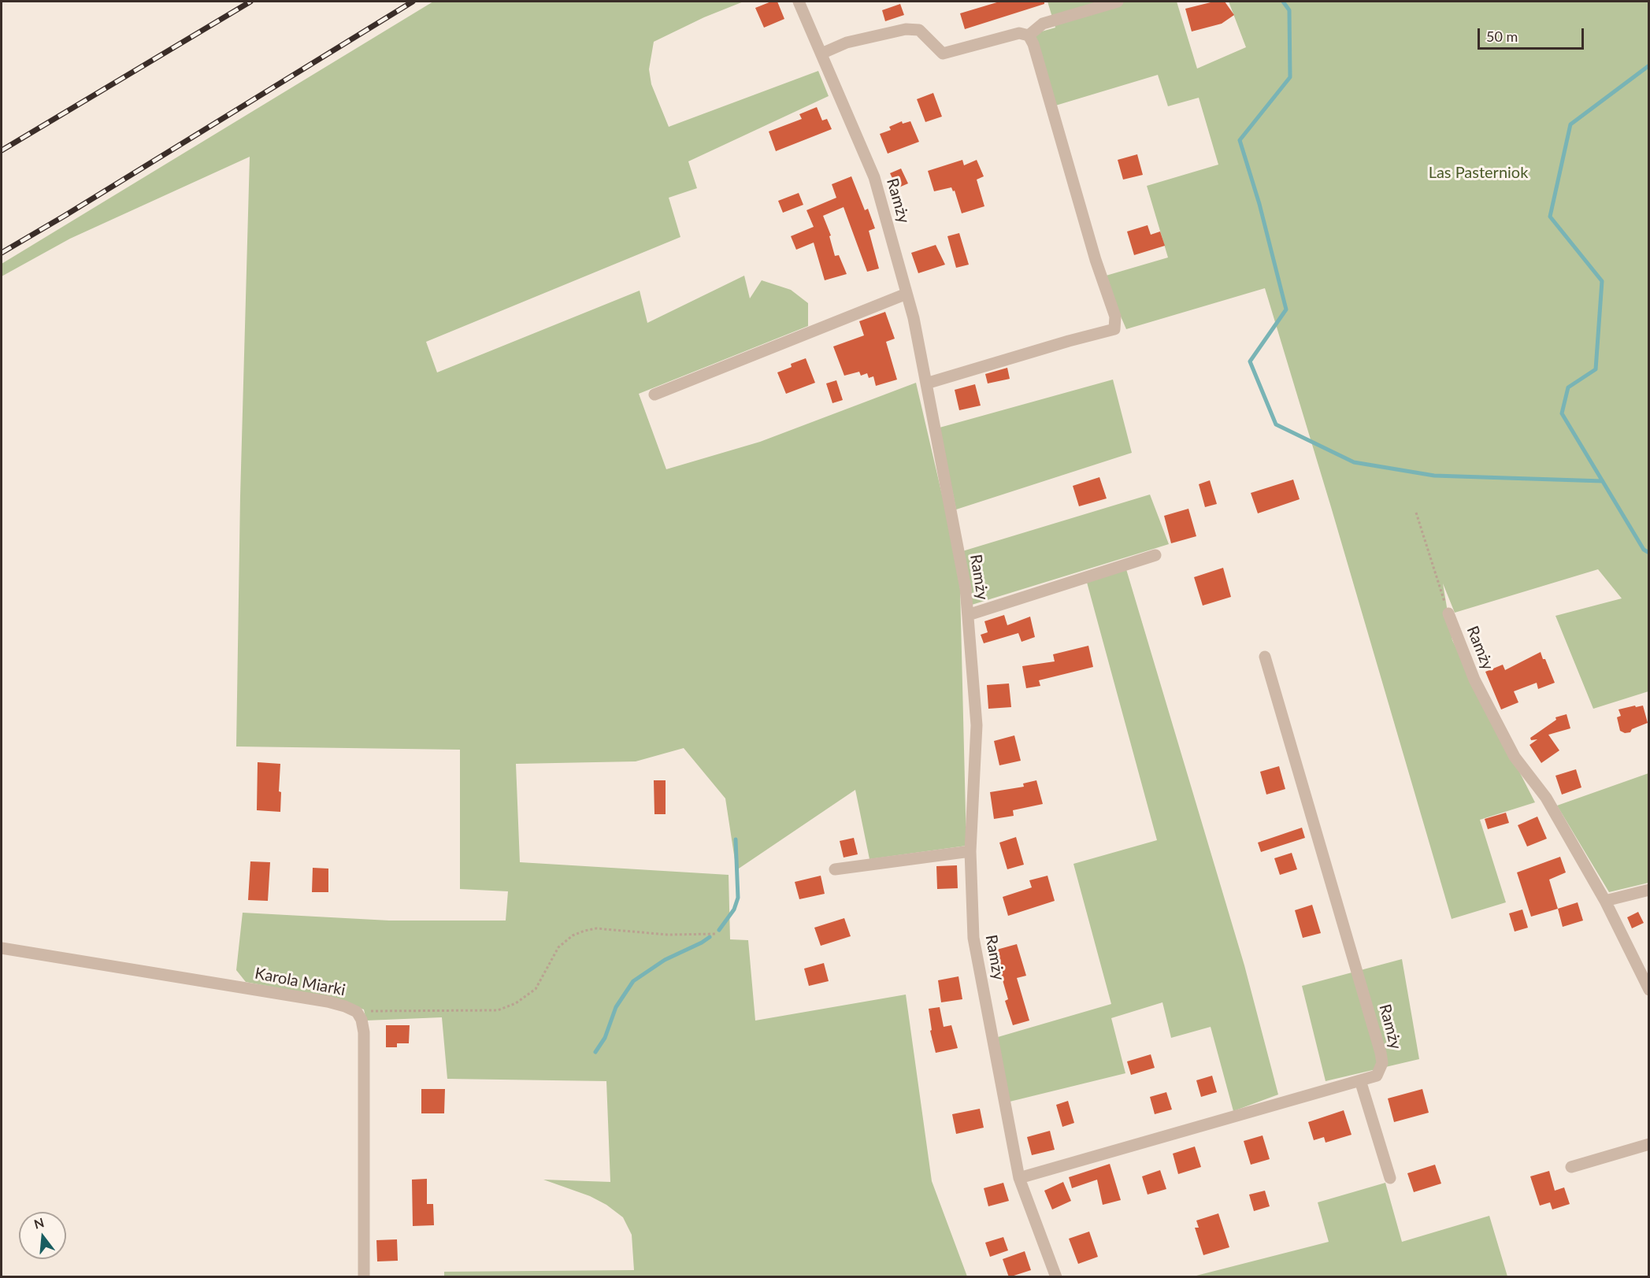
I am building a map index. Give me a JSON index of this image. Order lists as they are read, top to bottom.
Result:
{
  "streets": {
    "street": ["Ramży", "Karola Miarki"]
  },
  "parks": ["Las Pasterniok"],
  "scale_bar": "50 m",
  "north": "top"
}
